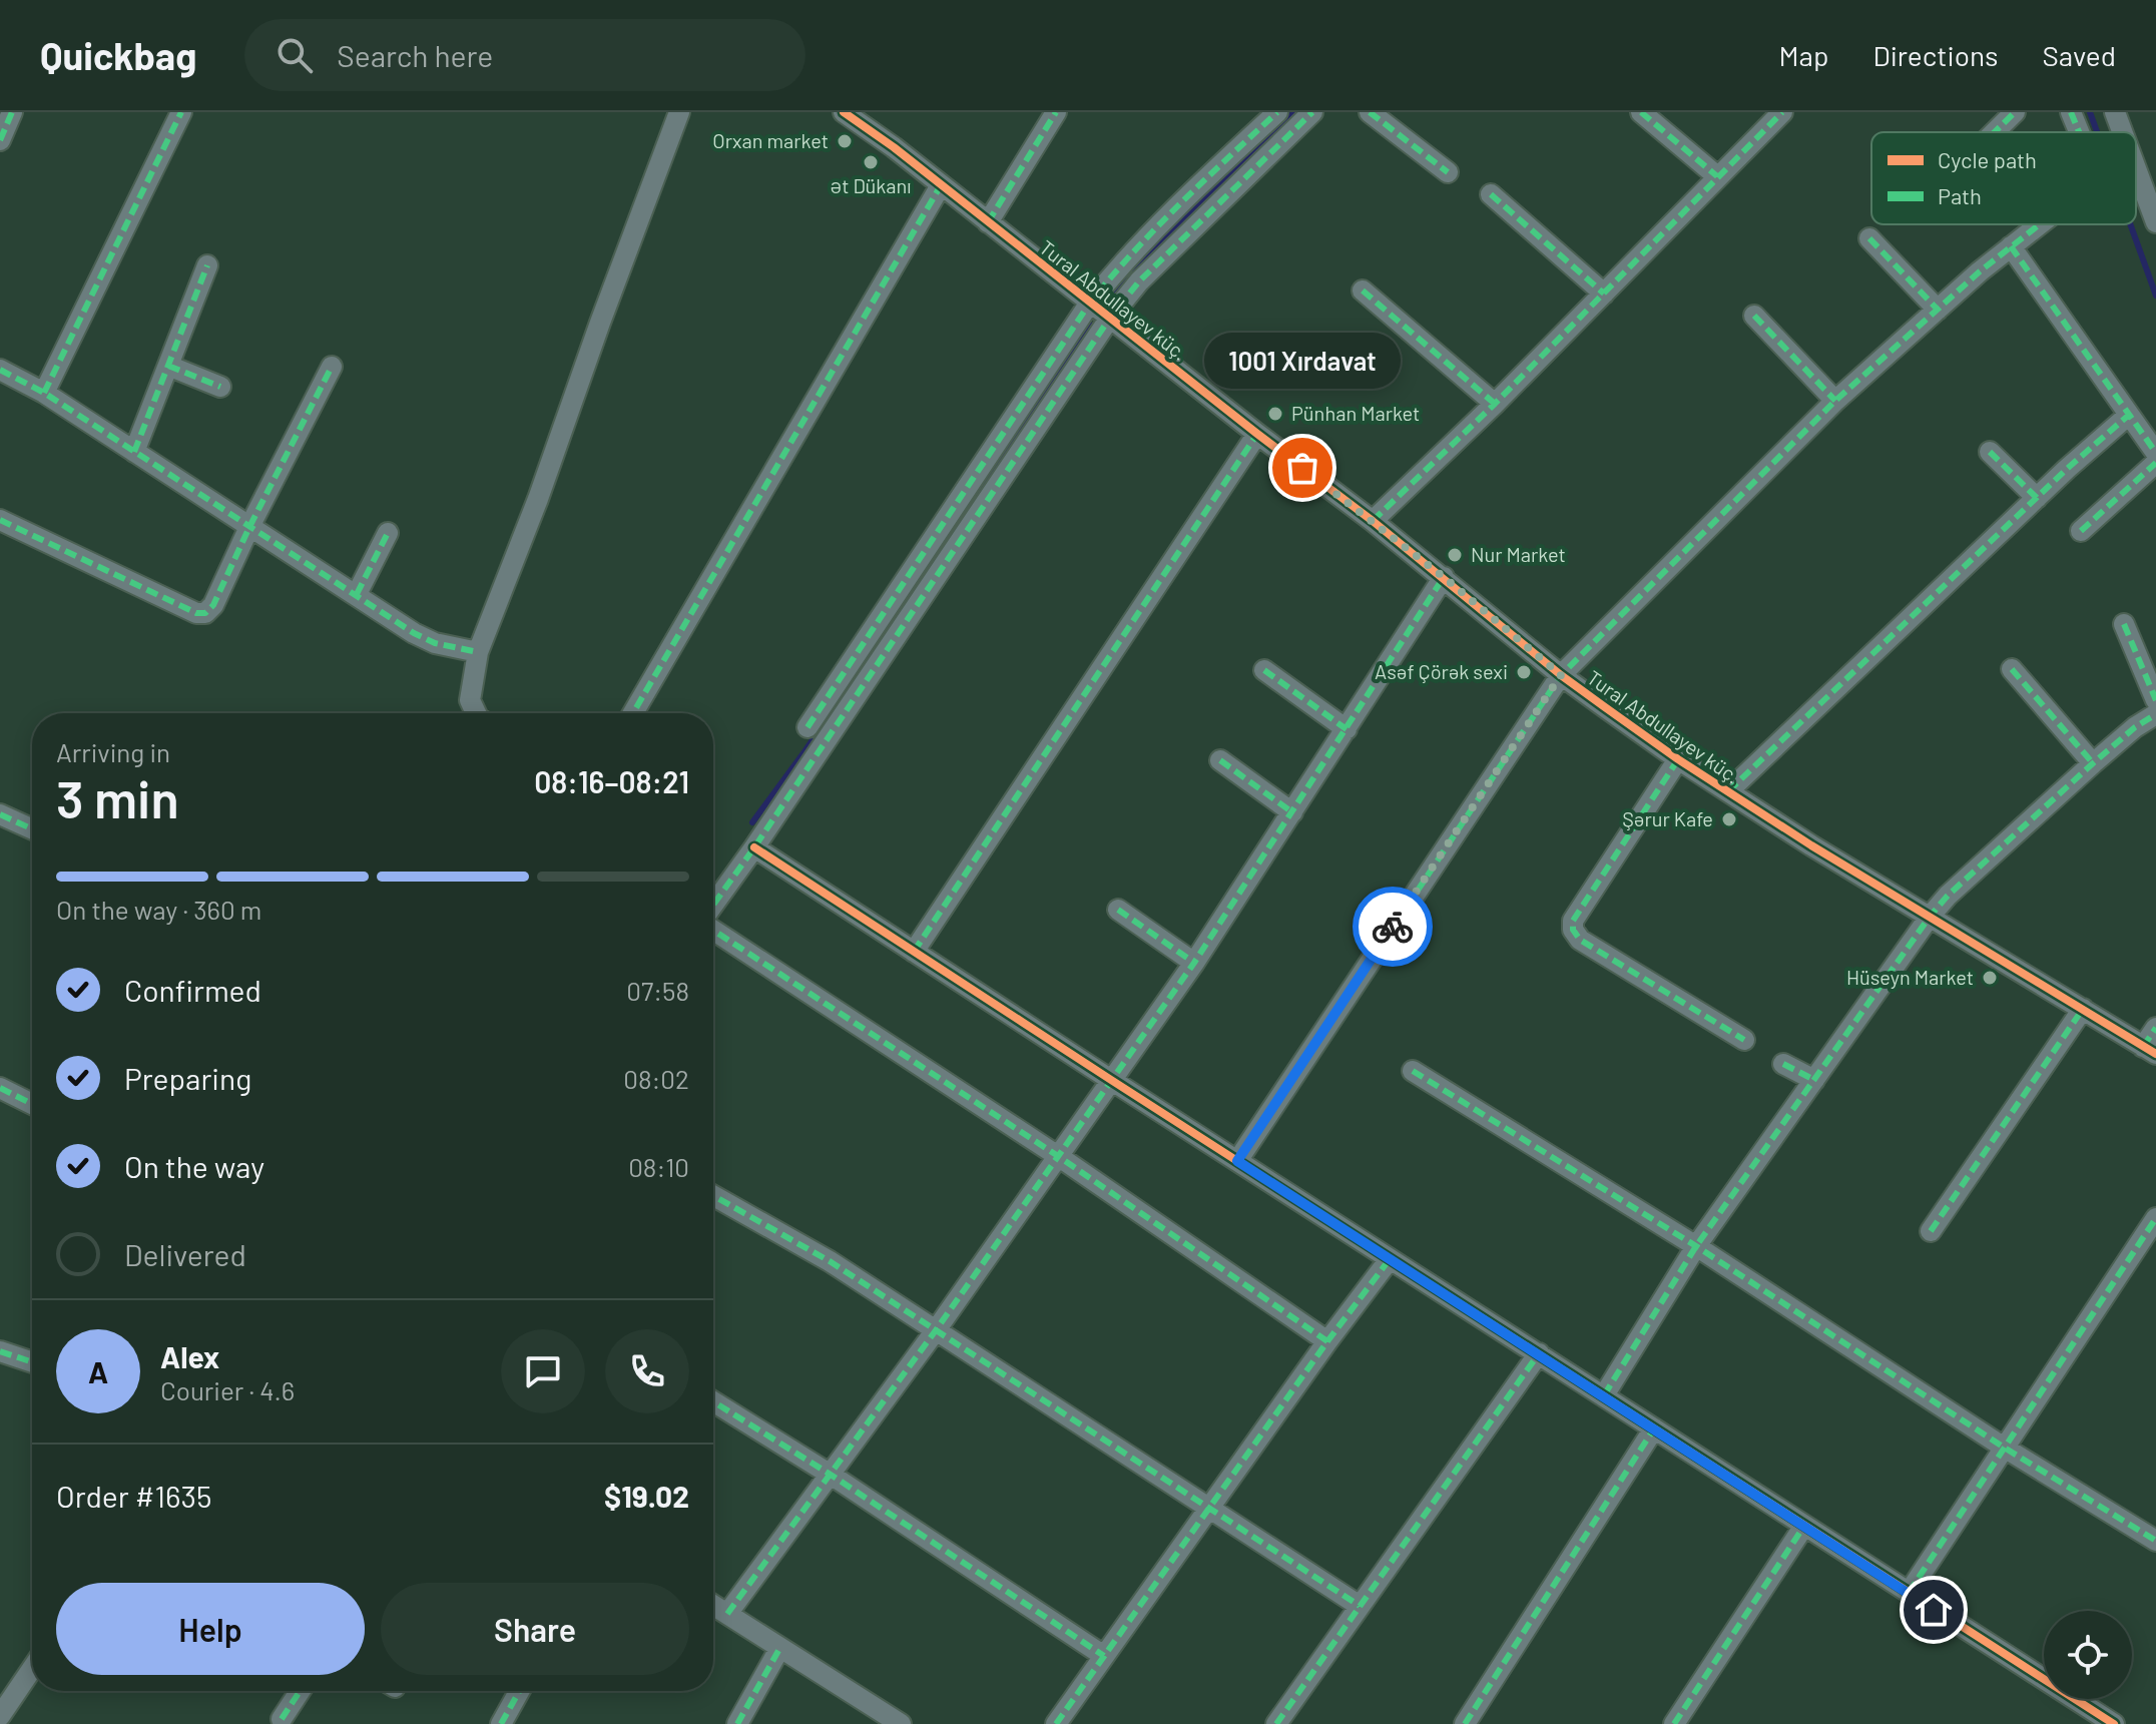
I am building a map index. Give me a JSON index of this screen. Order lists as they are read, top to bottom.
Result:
{
  "streets": {
    "street": ["Tural Abdullayev küç."]
  },
  "places": [
    "Orxan market",
    "Ət Dükanı",
    "Pünhan Market",
    "1001 Xırdavat",
    "Nur Market",
    "Asəf Çörək sexi",
    "Şərur Kafe",
    "Hüseyn Market"
  ],
  "legend": ["Cycle path", "Path"],
  "page": {
    "header": "Quickbag",
    "search": "Search here",
    "nav": ["Map", "Directions", "Saved"],
    "bubble": "1001 Xırdavat",
    "heading": ["3 min", "Arriving in", "08:16–08:21"],
    "panel": [
      "Alex",
      "Courier · 4.6",
      "Order #1635",
      "$19.02"
    ],
    "bar": "On the way · 360 m",
    "list": [
      ["Confirmed", "07:58"],
      ["Preparing", "08:02"],
      ["On the way", "08:10"],
      "Delivered"
    ],
    "round": "A",
    "buttons": ["Help", "Share"]
  }
}
